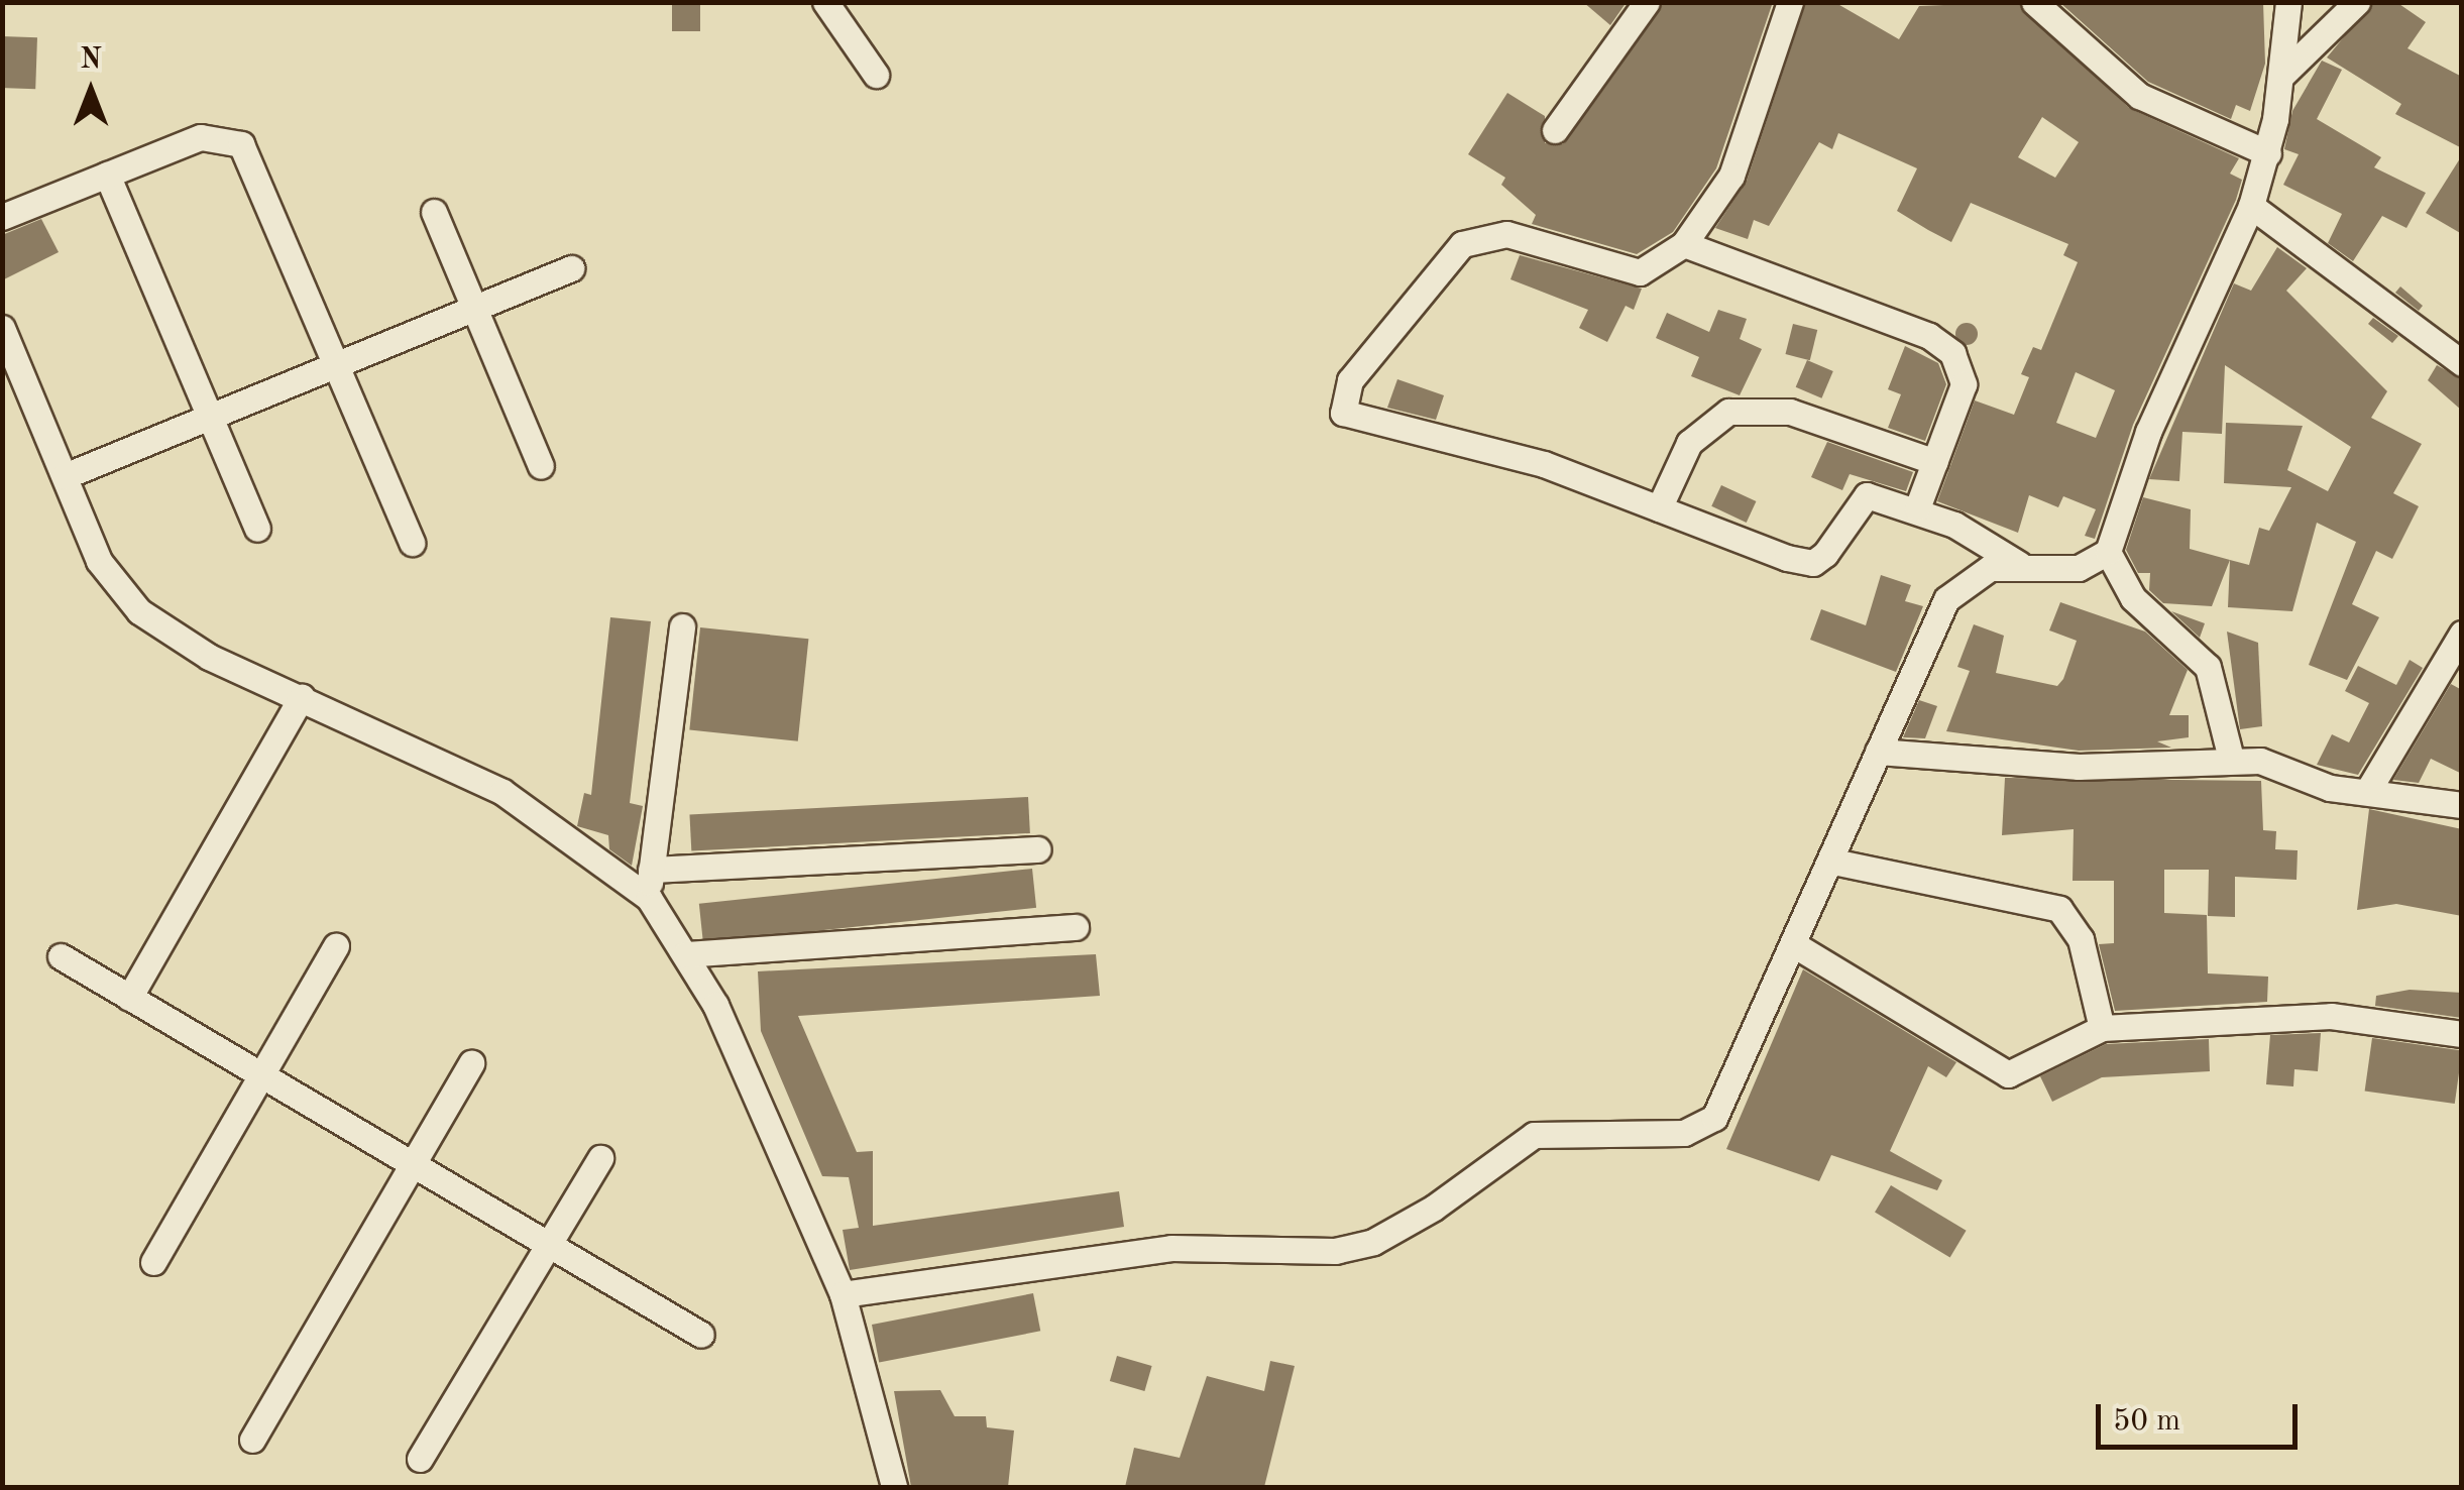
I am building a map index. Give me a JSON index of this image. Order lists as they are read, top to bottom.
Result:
{
  "scale_bar": "50 m",
  "north": "top"
}
